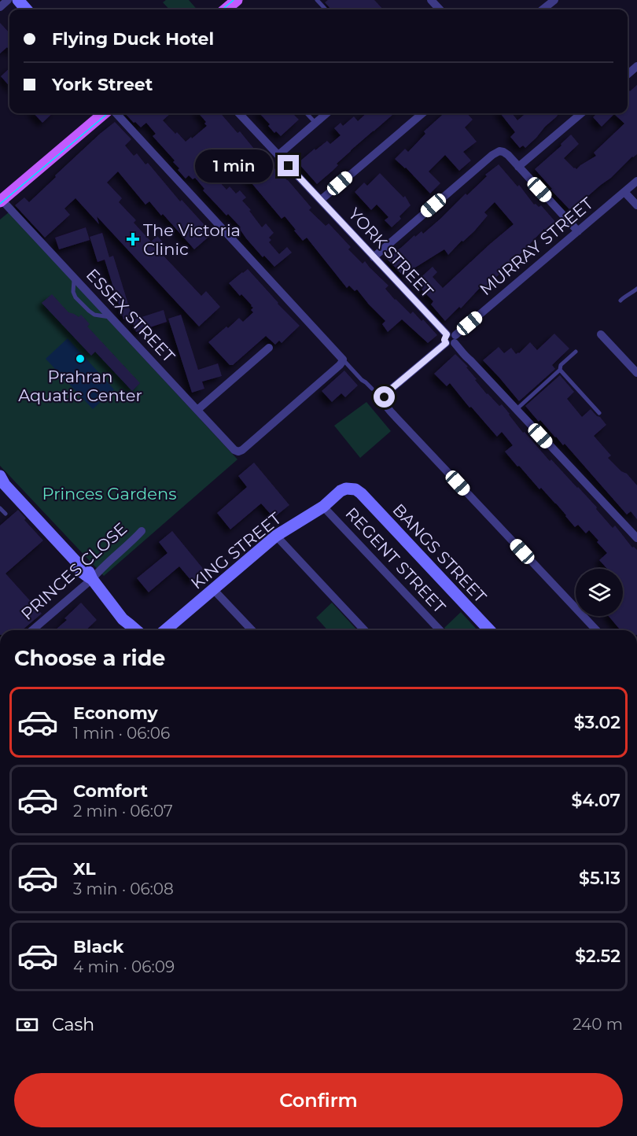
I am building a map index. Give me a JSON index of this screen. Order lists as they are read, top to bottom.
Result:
{
  "streets": {
    "street": [
      "MURRAY STREET",
      "YORK STREET",
      "ESSEX STREET",
      "KING STREET",
      "BANGS STREET",
      "REGENT STREET",
      "PRINCES CLOSE"
    ]
  },
  "crossings": [
    ["MURRAY STREET", "YORK STREET"],
    ["KING STREET", "BANGS STREET"],
    ["KING STREET", "REGENT STREET"]
  ],
  "parks": ["Princes Gardens"],
  "places": {
    "health": ["The Victoria Clinic"],
    "other": ["Prahran Aquatic Center"]
  },
  "page": {
    "banner": ["Flying Duck Hotel", "York Street"],
    "bubble": "1 min",
    "heading": "Choose a ride",
    "list": [
      {
        "name": "Economy",
        "note": "1 min · 06:06",
        "value": "$3.02"
      },
      {
        "name": "Comfort",
        "note": "2 min · 06:07",
        "value": "$4.07"
      },
      {
        "name": "XL",
        "note": "3 min · 06:08",
        "value": "$5.13"
      },
      {
        "name": "Black",
        "note": "4 min · 06:09",
        "value": "$2.52"
      }
    ],
    "pay": ["Cash", "240 m"],
    "buttons": "Confirm"
  }
}
